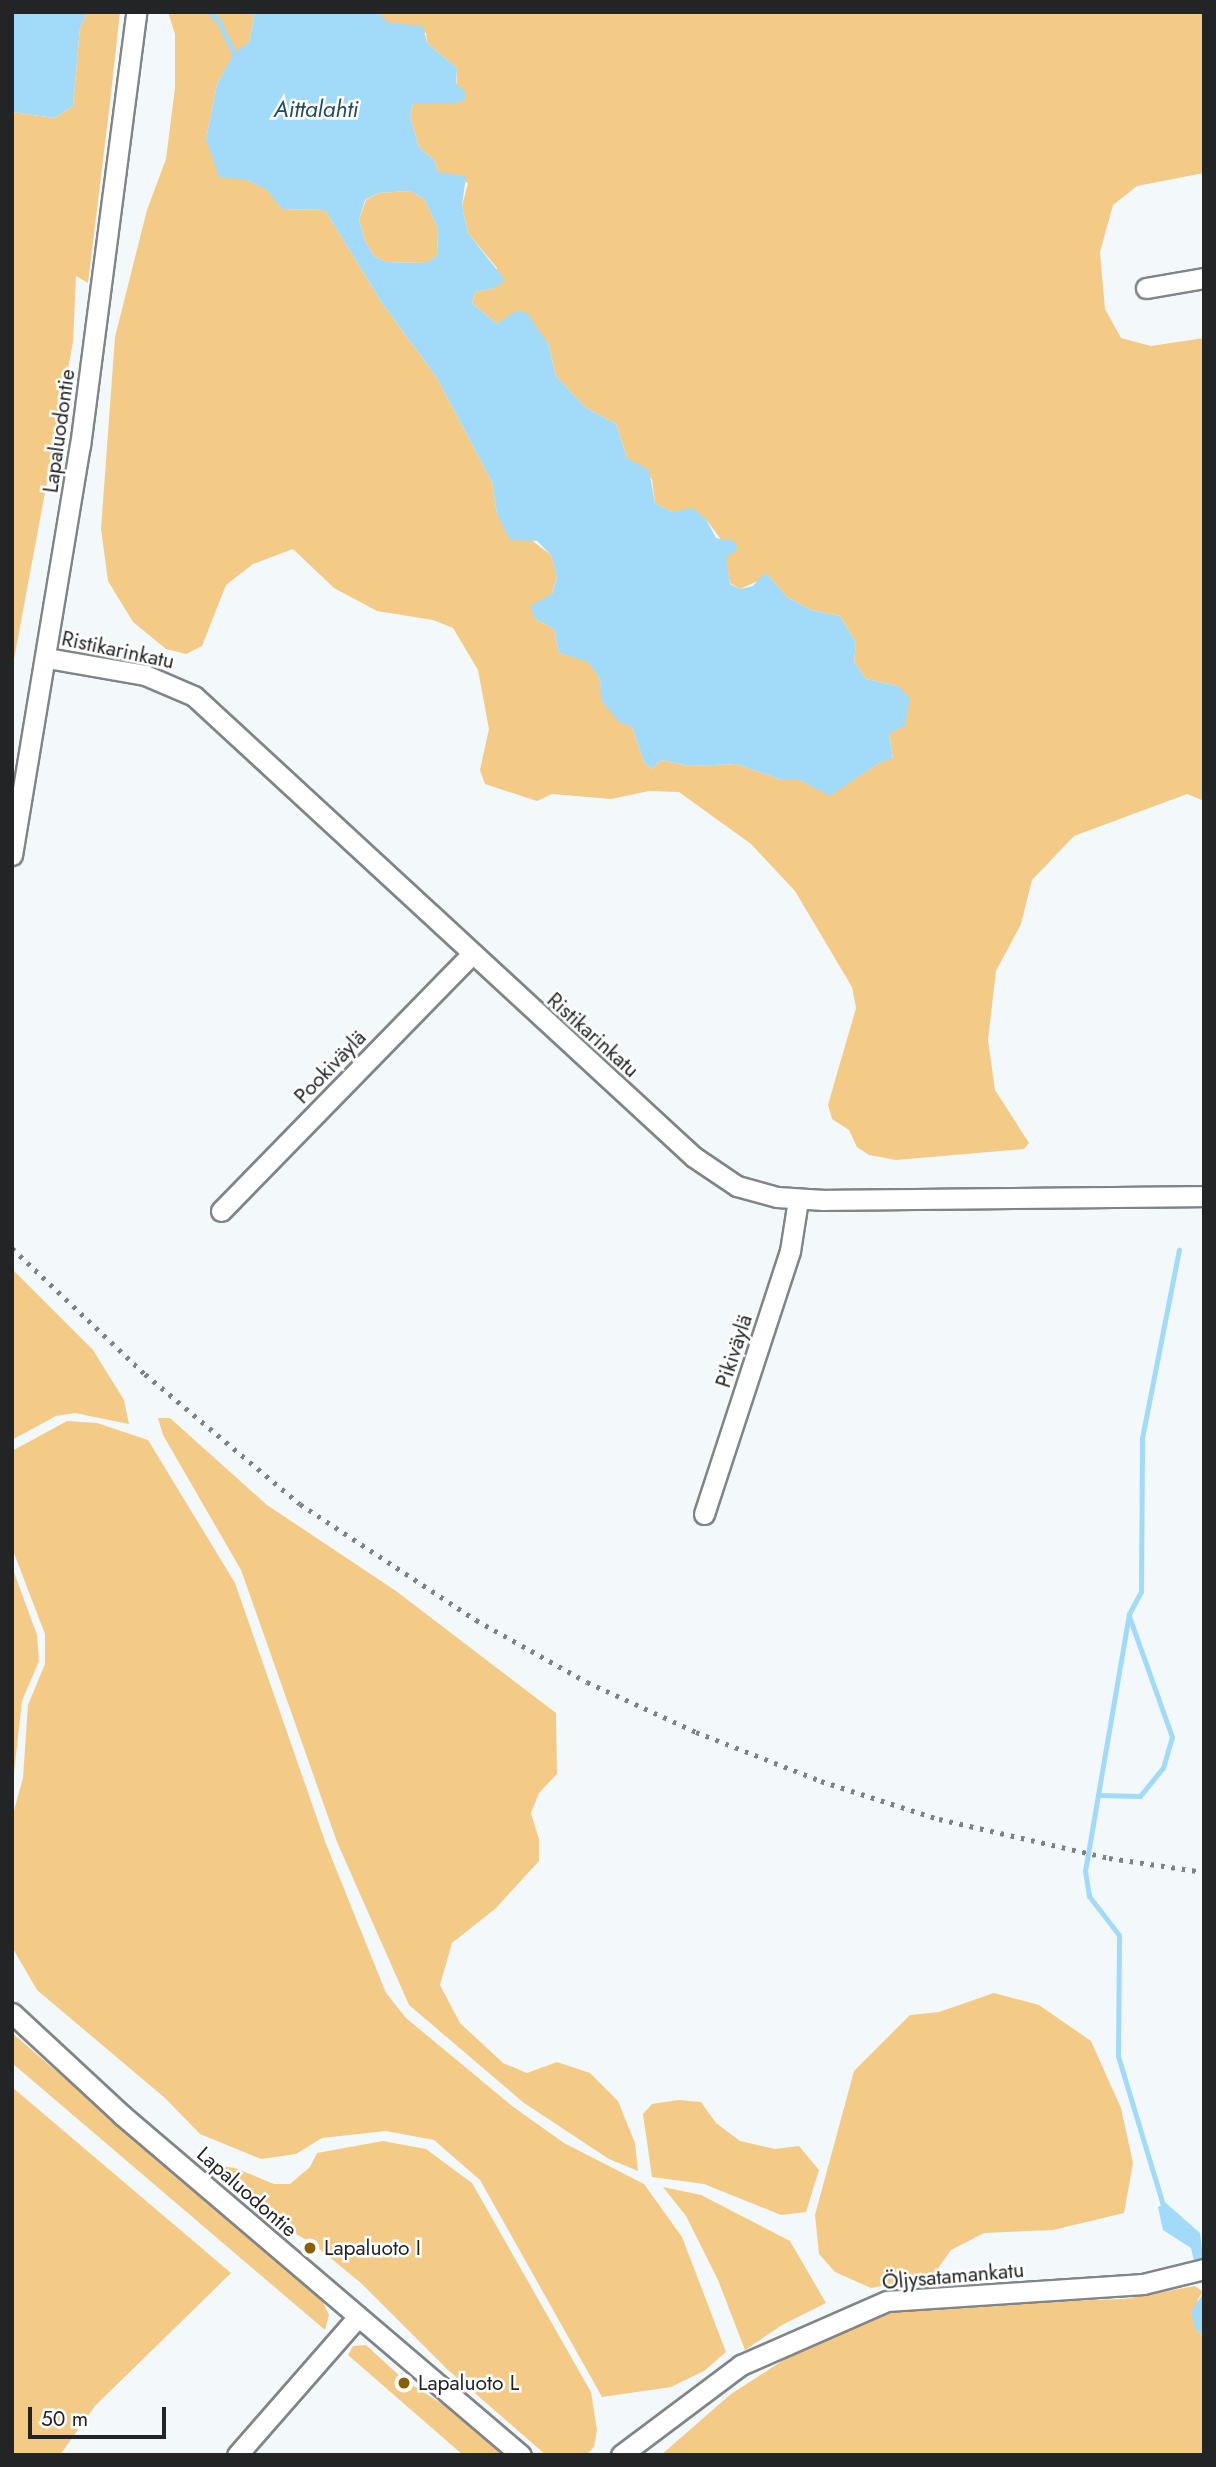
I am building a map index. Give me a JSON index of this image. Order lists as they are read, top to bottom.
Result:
{
  "streets": {
    "street": [
      "Lapaluodontie",
      "Ristikarinkatu",
      "Pookiväylä",
      "Pikiväylä",
      "Öljysatamankatu"
    ]
  },
  "crossings": [
    ["Lapaluodontie", "Ristikarinkatu"],
    ["Ristikarinkatu", "Pookiväylä"],
    ["Ristikarinkatu", "Pikiväylä"]
  ],
  "water": ["Aittalahti"],
  "places": ["Lapaluoto I", "Lapaluoto L"],
  "scale_bar": "50 m"
}
